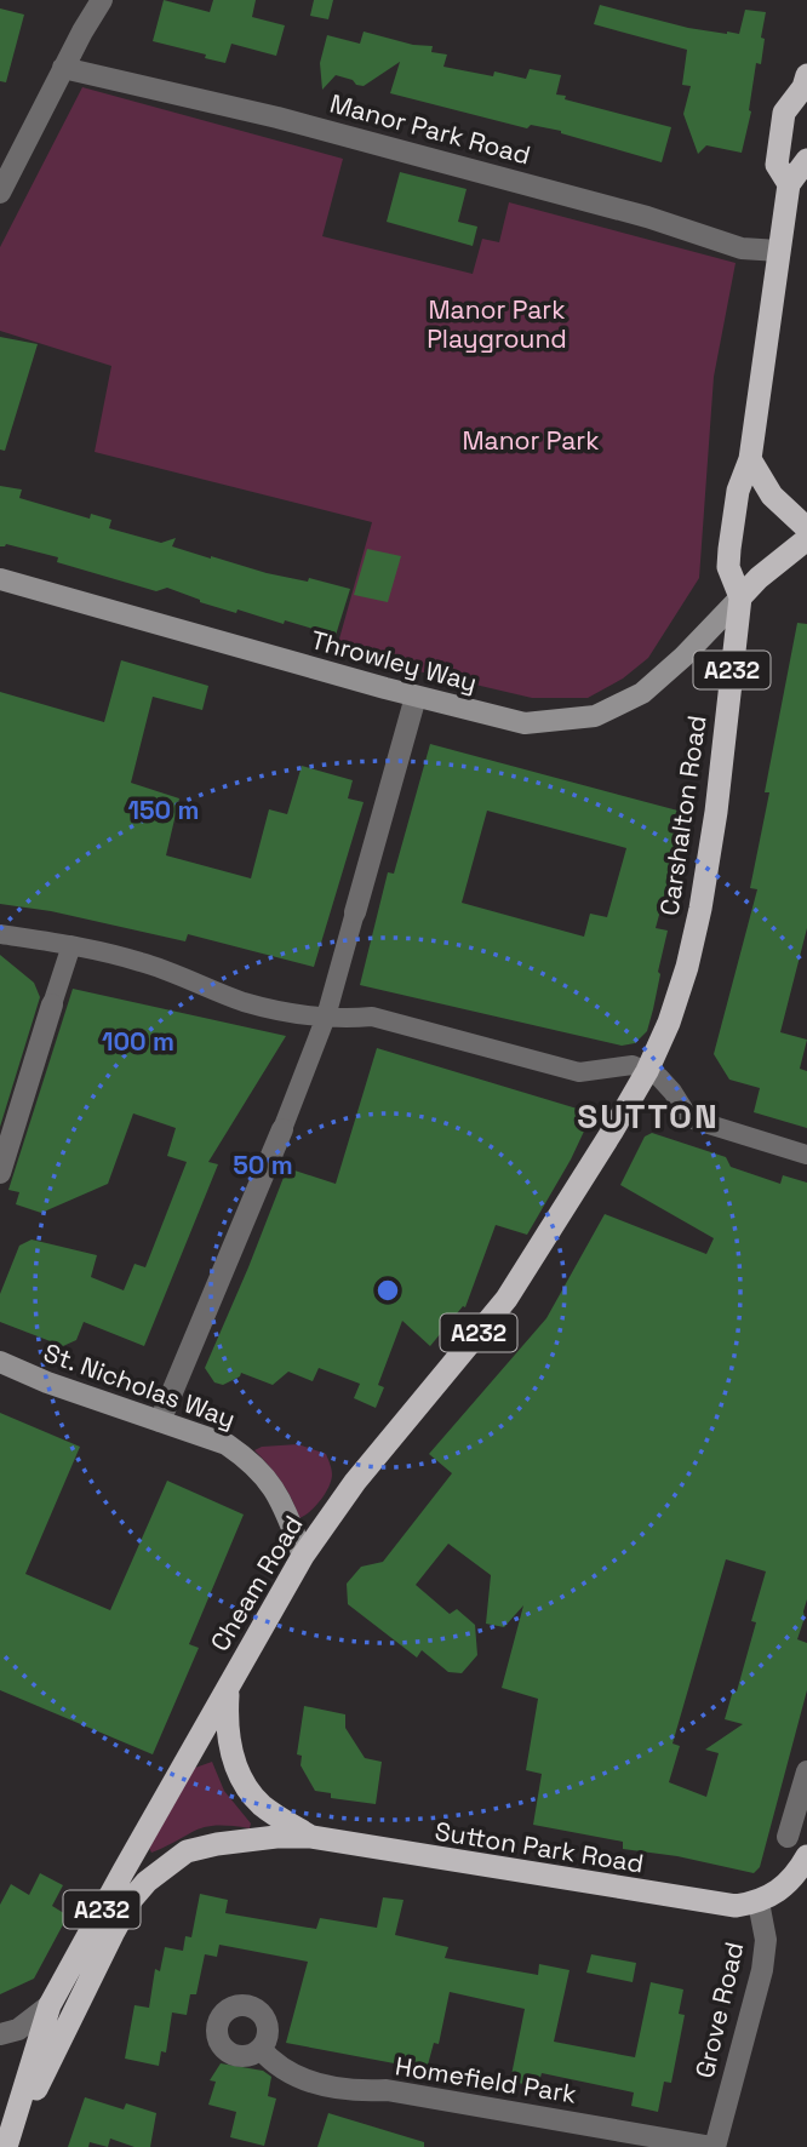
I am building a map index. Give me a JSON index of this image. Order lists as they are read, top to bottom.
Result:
{
  "streets": {
    "highway": [
      "A232",
      "Carshalton Road",
      "Cheam Road",
      "Sutton Park Road"
    ],
    "main road": ["Throwley Way", "St. Nicholas Way"],
    "street": ["Manor Park Road", "Grove Road", "Homefield Park"]
  },
  "crossings": [
    ["Manor Park Road", "Carshalton Road"],
    ["Throwley Way", "Carshalton Road"],
    ["Carshalton Road", "Cheam Road"],
    ["St. Nicholas Way", "Cheam Road"],
    ["Cheam Road", "Sutton Park Road"],
    ["Sutton Park Road", "Grove Road"],
    ["Grove Road", "Homefield Park"]
  ],
  "districts": ["SUTTON"],
  "parks": ["Manor Park Playground", "Manor Park"],
  "rings": ["150 m", "100 m", "50 m"]
}
